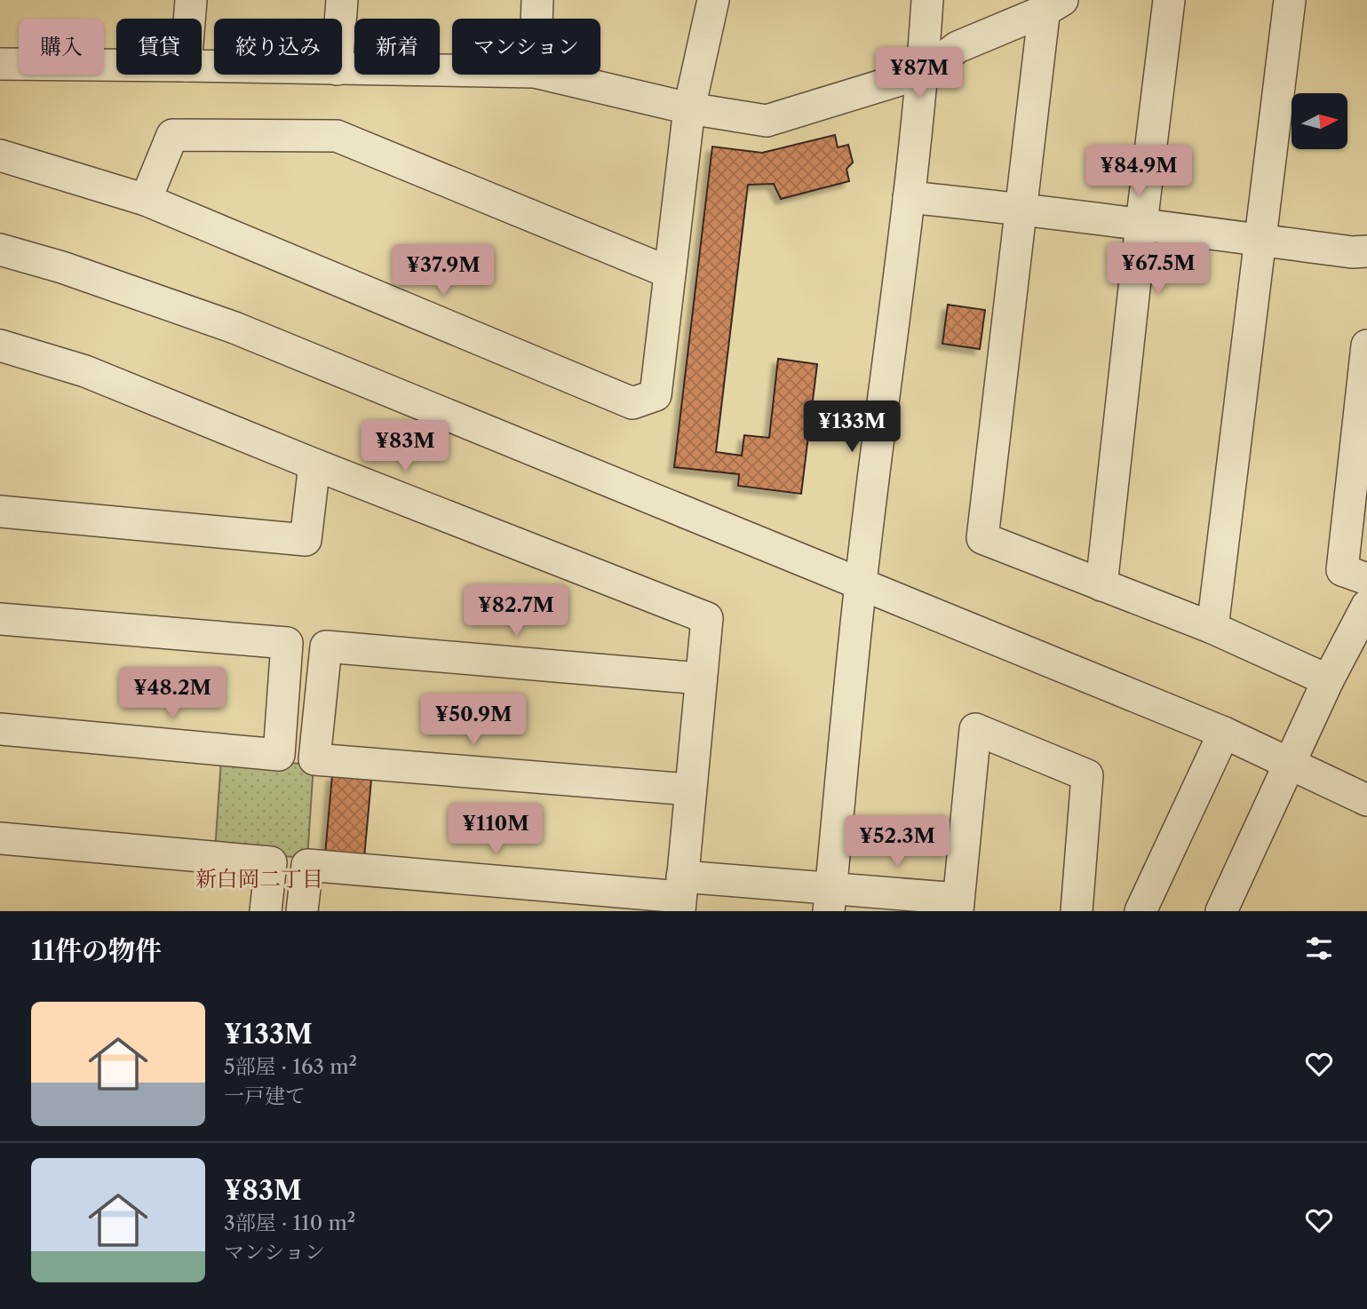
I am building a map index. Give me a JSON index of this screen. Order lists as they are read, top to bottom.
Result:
{
  "districts": ["新白岡二丁目"],
  "north": "right",
  "page": {
    "chip": [
      "購入",
      "賃貸",
      "絞り込み",
      "新着",
      "マンション"
    ],
    "price": [
      "¥87M",
      "¥84.9M",
      "¥67.5M",
      "¥37.9M",
      "¥133M",
      "¥83M",
      "¥82.7M",
      "¥48.2M",
      "¥50.9M",
      "¥110M",
      "¥52.3M"
    ],
    "heading": "11件の物件",
    "list": [
      {
        "name": "¥133M",
        "note": "5部屋 · 163 m² · 一戸建て"
      },
      {
        "name": "¥83M",
        "note": "3部屋 · 110 m² · マンション"
      }
    ]
  }
}
